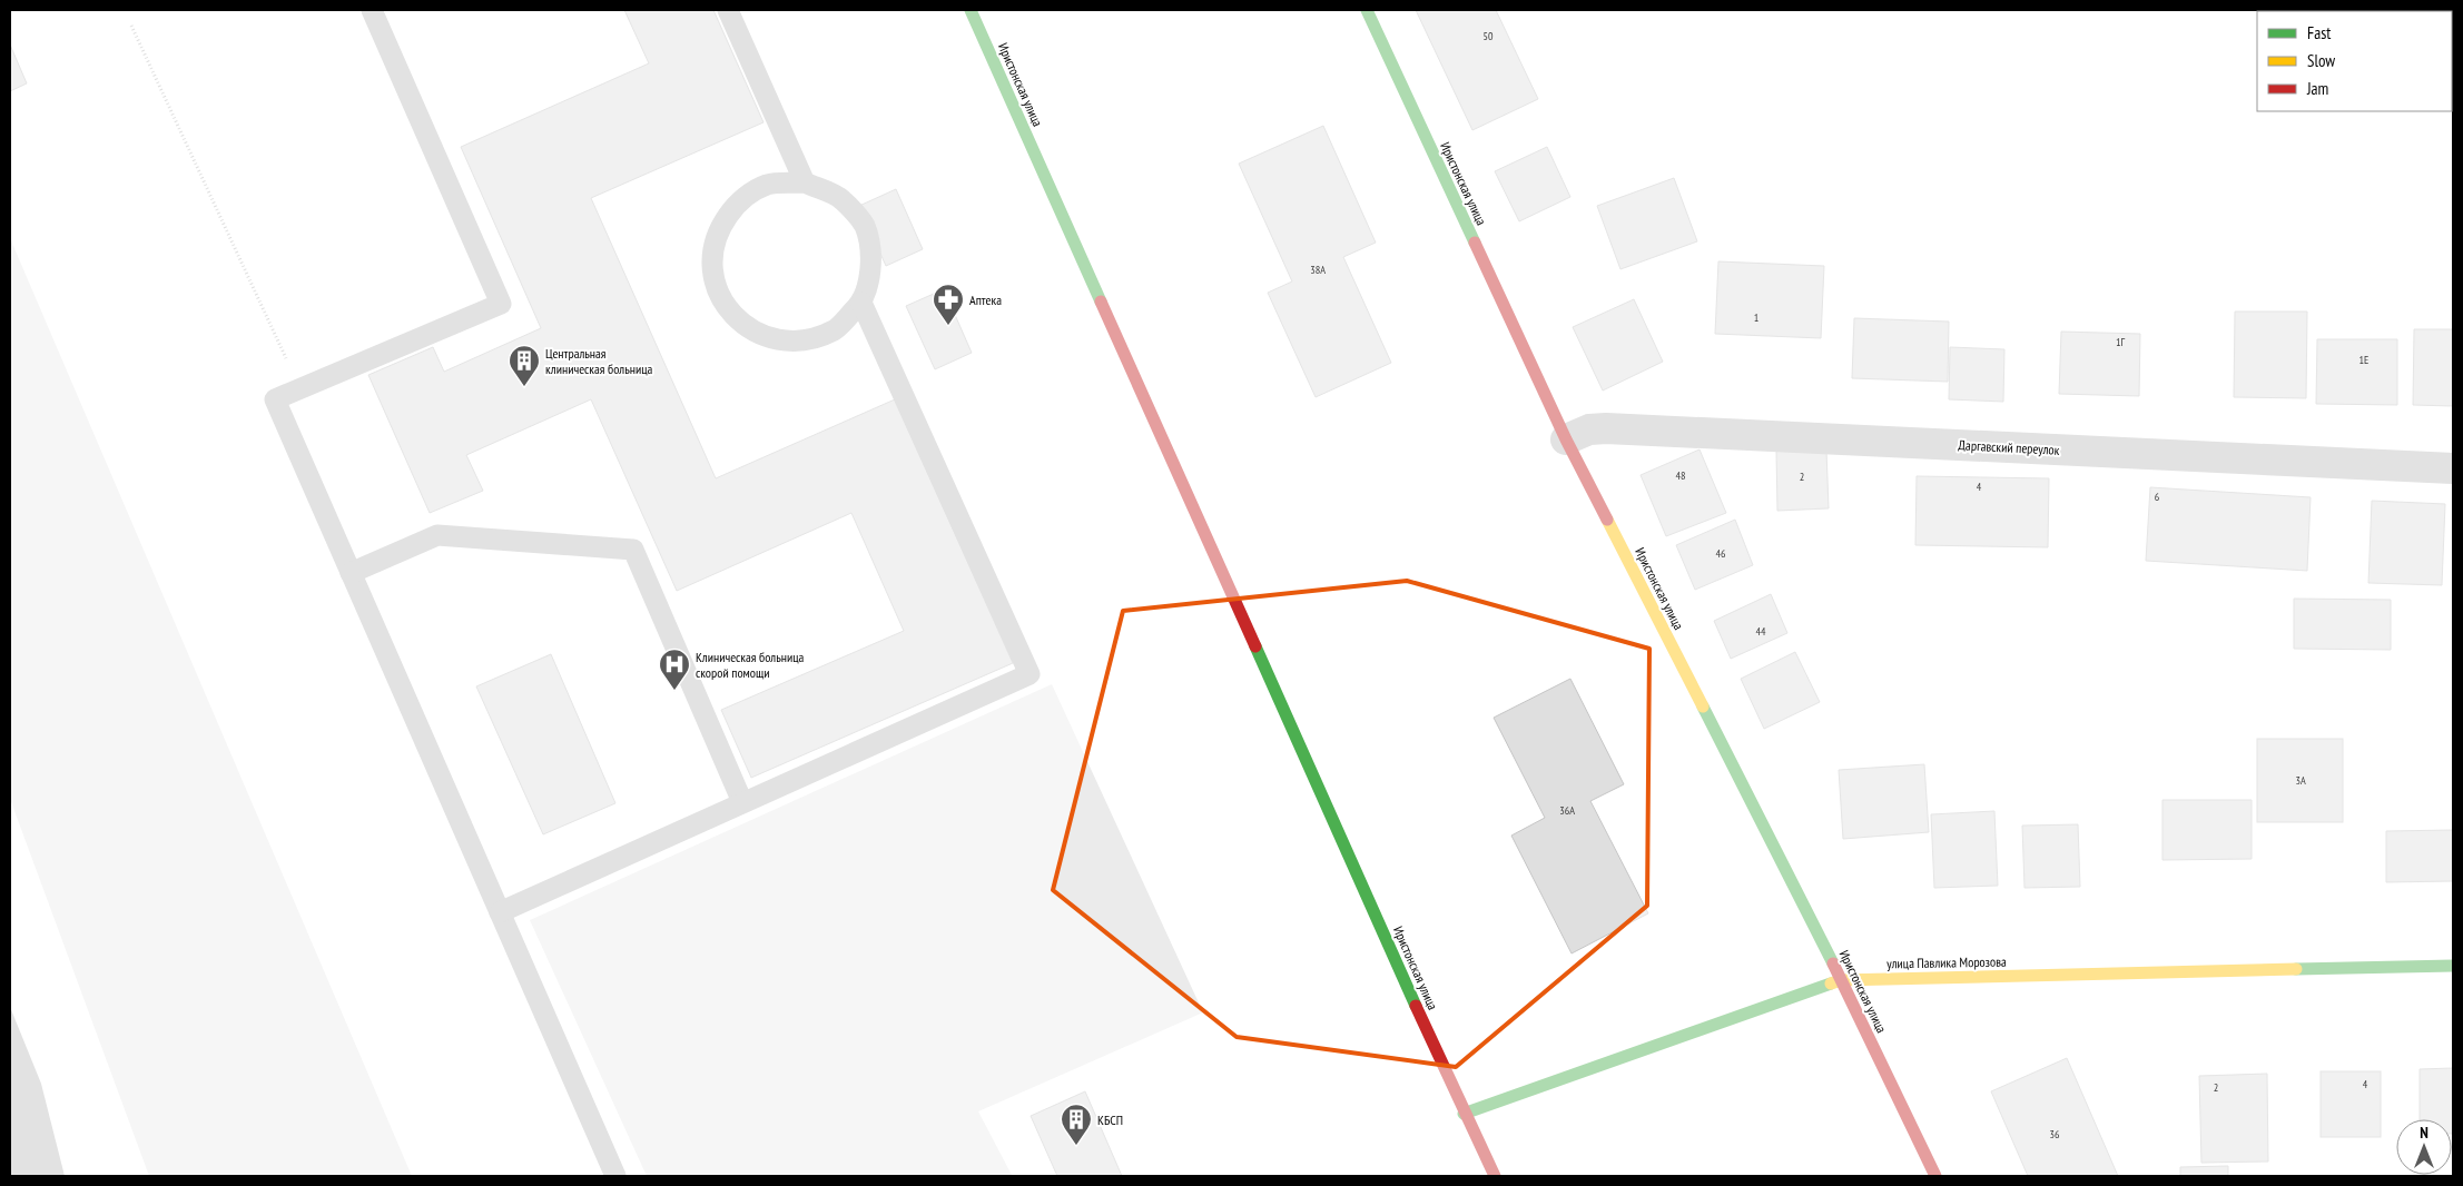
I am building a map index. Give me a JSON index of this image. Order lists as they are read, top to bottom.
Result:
{
  "streets": {
    "street": ["Иристонская улица", "Даргавский переулок", "улица Павлика Морозова"]
  },
  "crossings": [
    ["Иристонская улица", "Даргавский переулок"],
    ["Иристонская улица", "улица Павлика Морозова"]
  ],
  "places": {
    "pharmacy": ["Аптека"],
    "building": ["Центральная клиническая больница", "КБСП"],
    "hospital": ["Клиническая больница скорой помощи"]
  },
  "house_numbers": [
    "50",
    "38А",
    "1",
    "1Г",
    "1Е",
    "48",
    "2",
    "4",
    "6",
    "46",
    "44",
    "3А",
    "36А",
    "4",
    "2",
    "36"
  ],
  "legend": ["Fast", "Slow", "Jam"],
  "north": "top"
}
